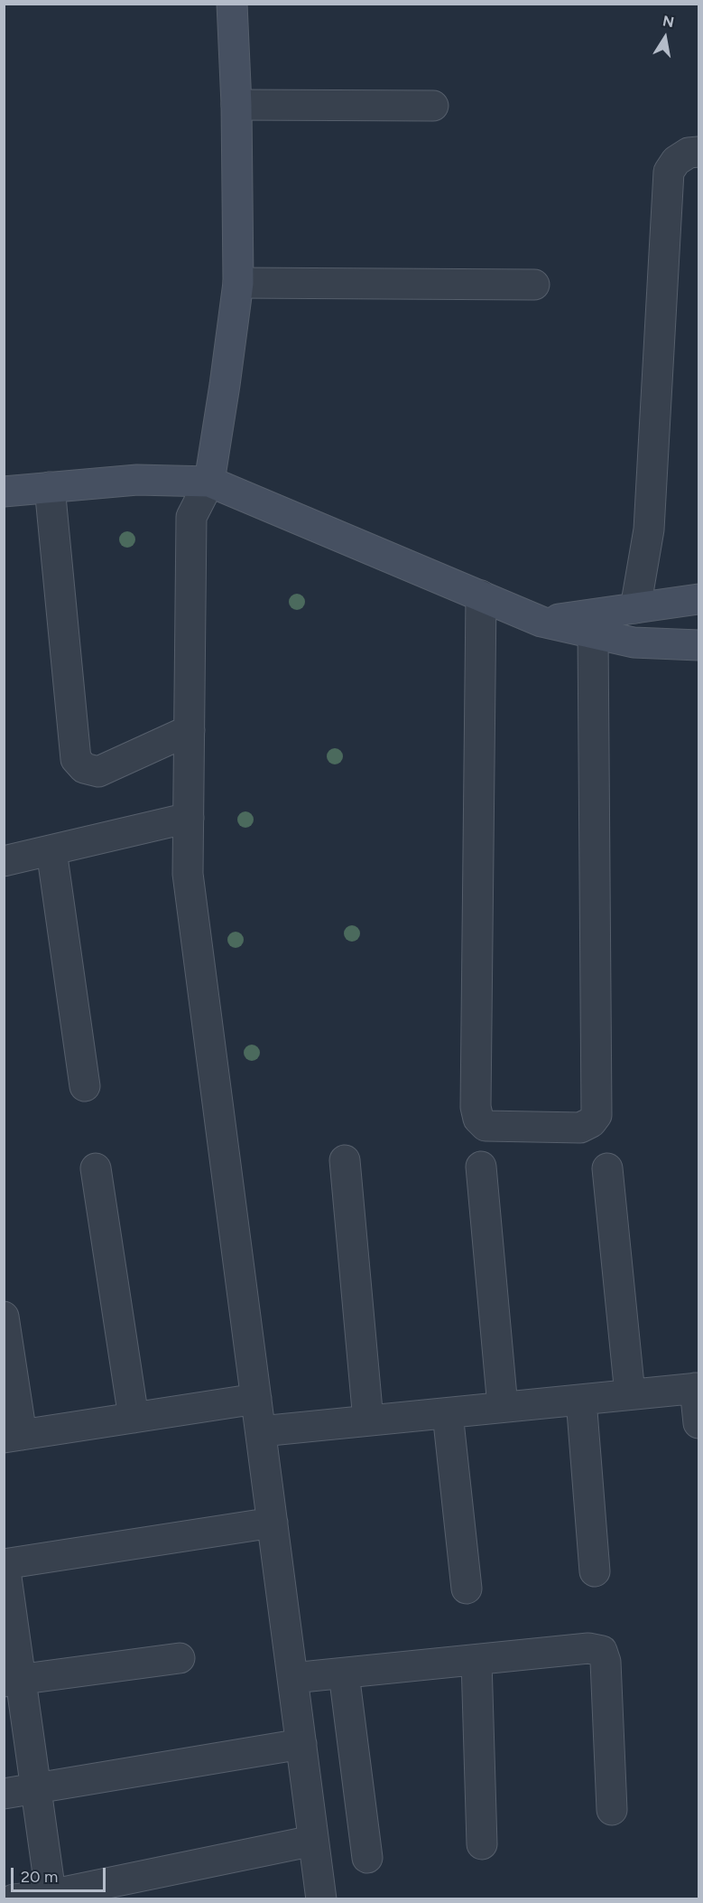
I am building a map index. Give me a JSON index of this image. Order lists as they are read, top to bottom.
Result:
{
  "scale_bar": "20 m",
  "north": "top"
}
